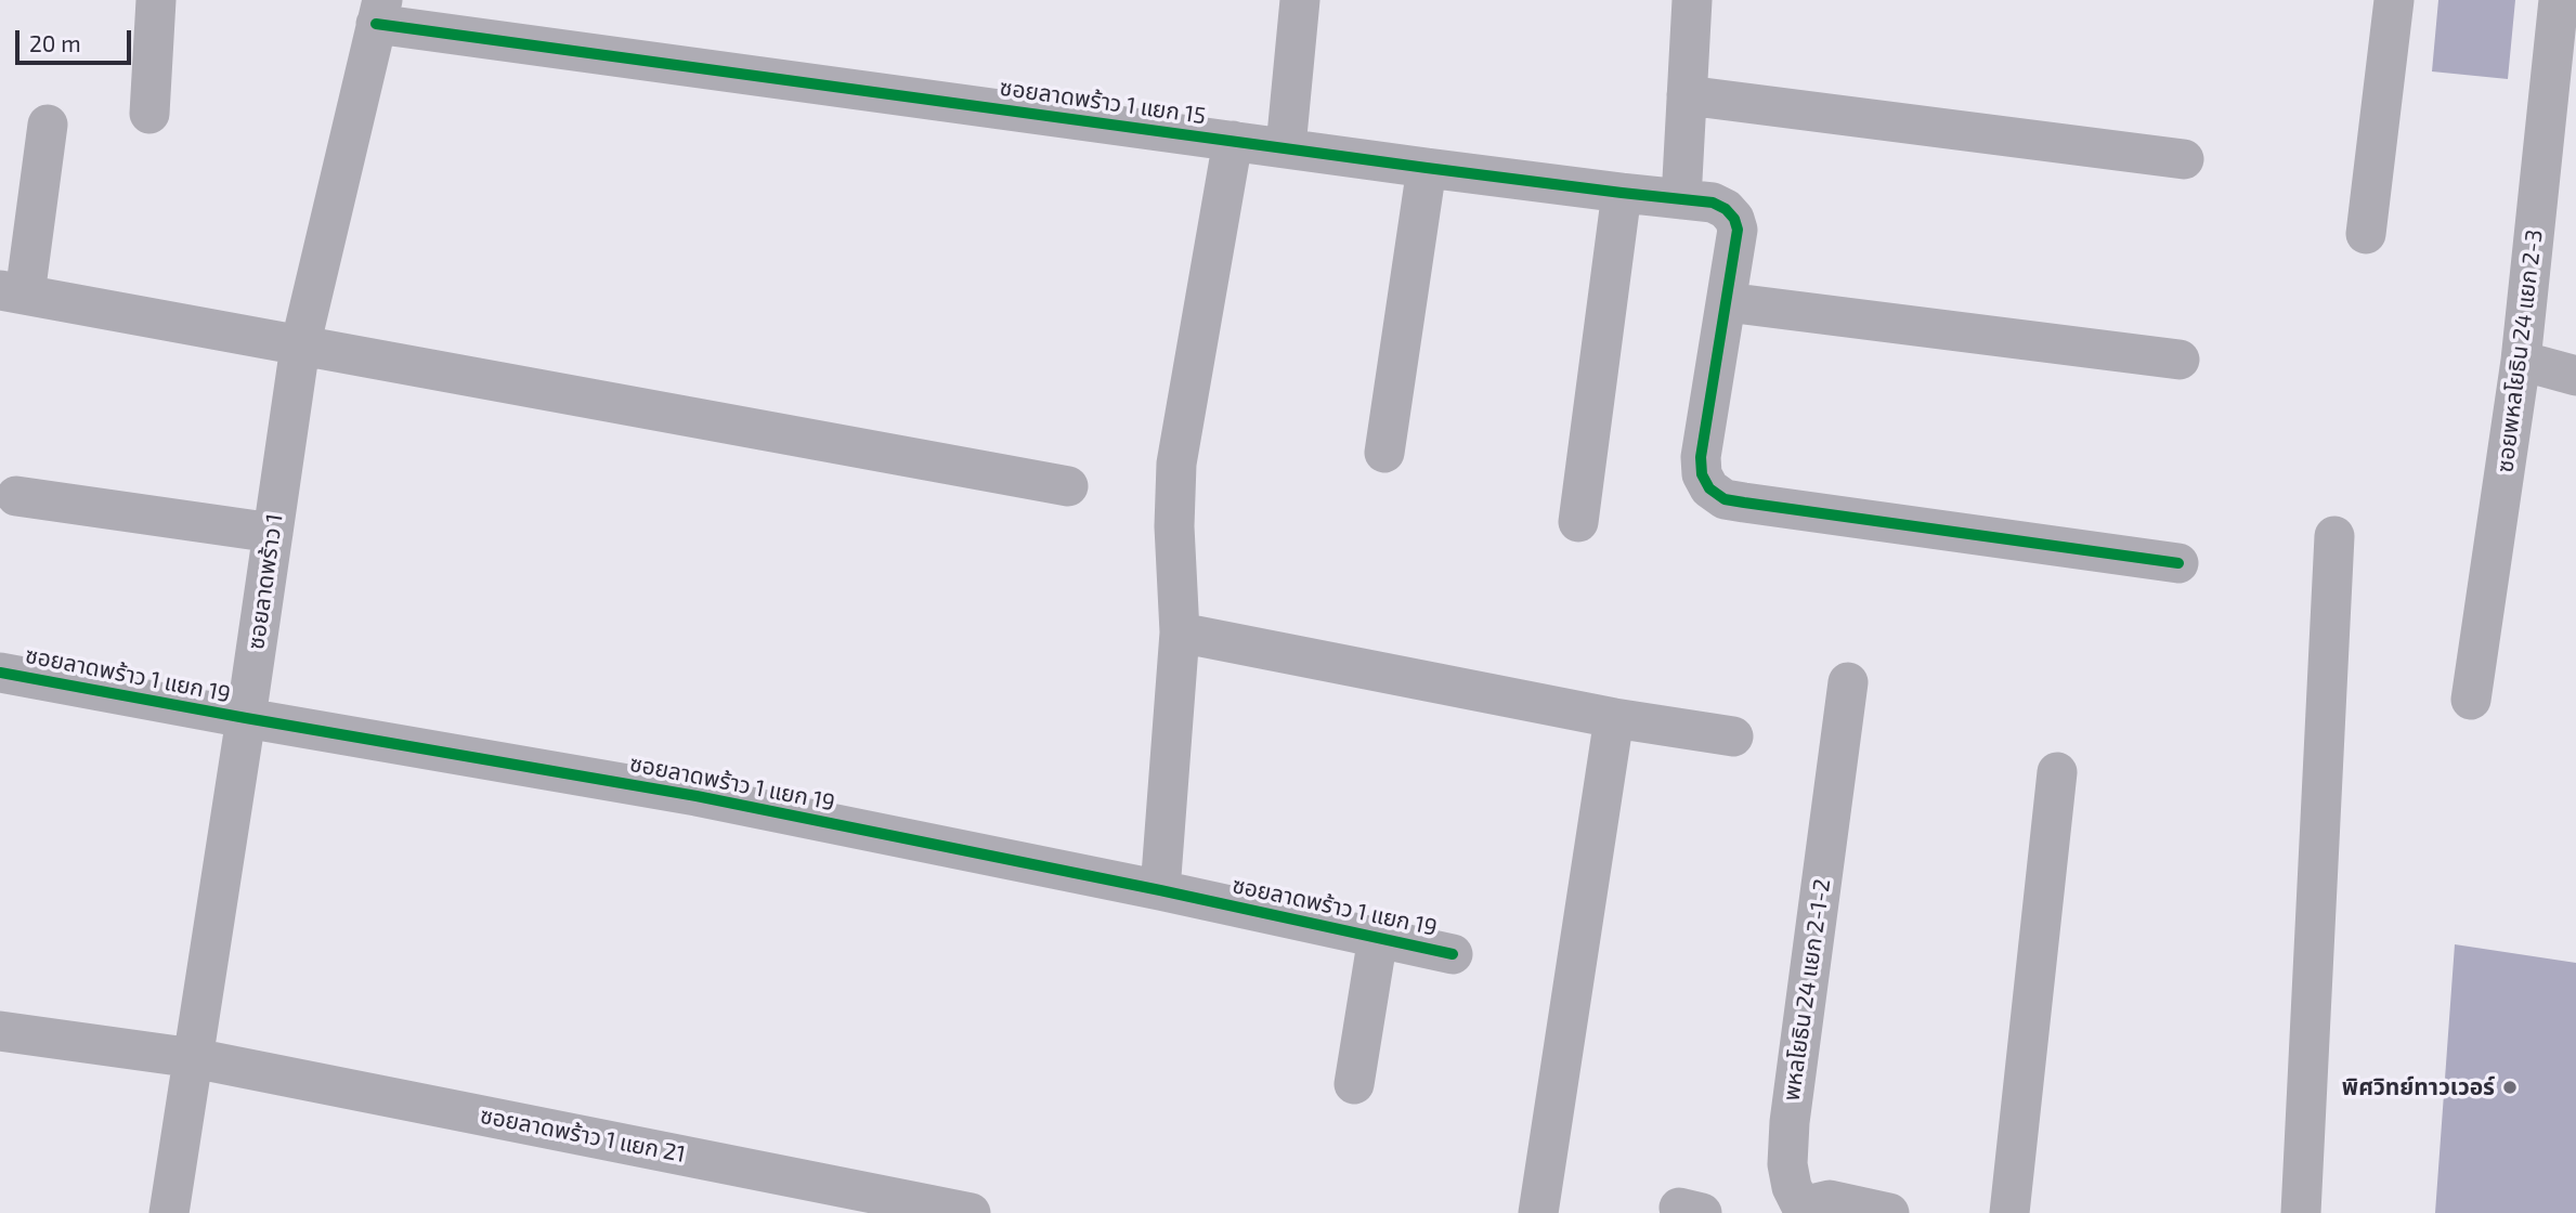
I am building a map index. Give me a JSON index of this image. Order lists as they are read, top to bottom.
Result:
{
  "streets": {
    "street": [
      "ซอยลาดพร้าว 1 แยก 15",
      "ซอยพหลโยธิน 24 แยก 2-3",
      "ซอยลาดพร้าว 1",
      "ซอยลาดพร้าว 1 แยก 19",
      "พหลโยธิน 24 แยก 2-1-2",
      "ซอยลาดพร้าว 1 แยก 21"
    ]
  },
  "crossings": [
    ["ซอยลาดพร้าว 1 แยก 15", "ซอยลาดพร้าว 1"],
    ["ซอยลาดพร้าว 1", "ซอยลาดพร้าว 1 แยก 19"],
    ["ซอยลาดพร้าว 1", "ซอยลาดพร้าว 1 แยก 21"]
  ],
  "places": ["พิศวิทย์ทาวเวอร์"],
  "scale_bar": "20 m"
}
